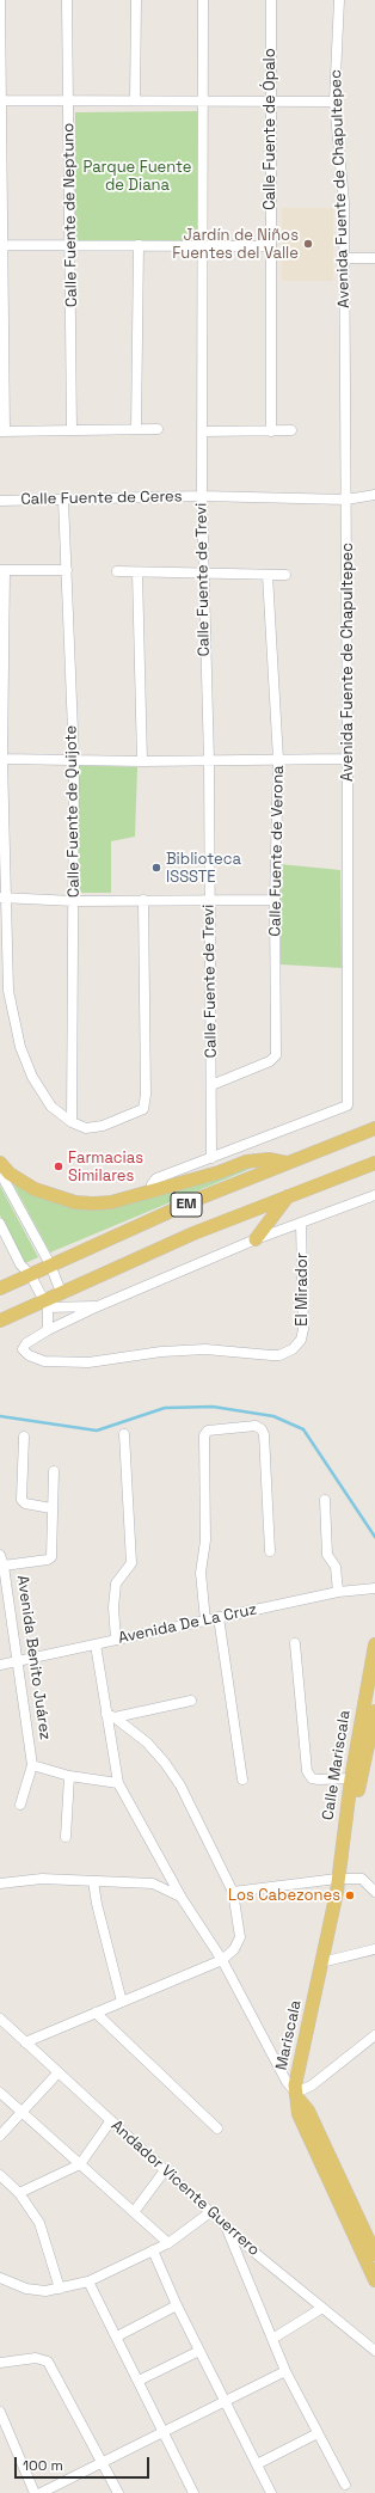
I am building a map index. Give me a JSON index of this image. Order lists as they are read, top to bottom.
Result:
{
  "streets": {
    "main road": ["EM", "Calle Mariscala", "Mariscala"],
    "street": [
      "Calle Fuente de Ópalo",
      "Avenida Fuente de Chapultepec",
      "Calle Fuente de Neptuno",
      "Calle Fuente de Ceres",
      "Calle Fuente de Trevi",
      "Calle Fuente de Quijote",
      "Calle Fuente de Verona",
      "El Mirador",
      "Avenida De La Cruz",
      "Avenida Benito Juárez",
      "Andador Vicente Guerrero"
    ]
  },
  "crossings": [
    ["Avenida Fuente de Chapultepec", "Calle Fuente de Ceres"],
    ["Avenida Fuente de Chapultepec", "Calle Fuente de Trevi"],
    ["Calle Fuente de Ceres", "Calle Fuente de Trevi"],
    ["Calle Fuente de Ceres", "Calle Fuente de Quijote"],
    ["Calle Fuente de Trevi", "Calle Fuente de Verona"],
    ["Avenida De La Cruz", "Avenida Benito Juárez"],
    ["Calle Mariscala", "Mariscala"]
  ],
  "parks": ["Parque Fuente de Diana"],
  "places": [
    "Jardín de Niños Fuentes del Valle",
    "Biblioteca ISSSTE",
    "Farmacias Similares",
    "Los Cabezones"
  ],
  "scale_bar": "100 m"
}
